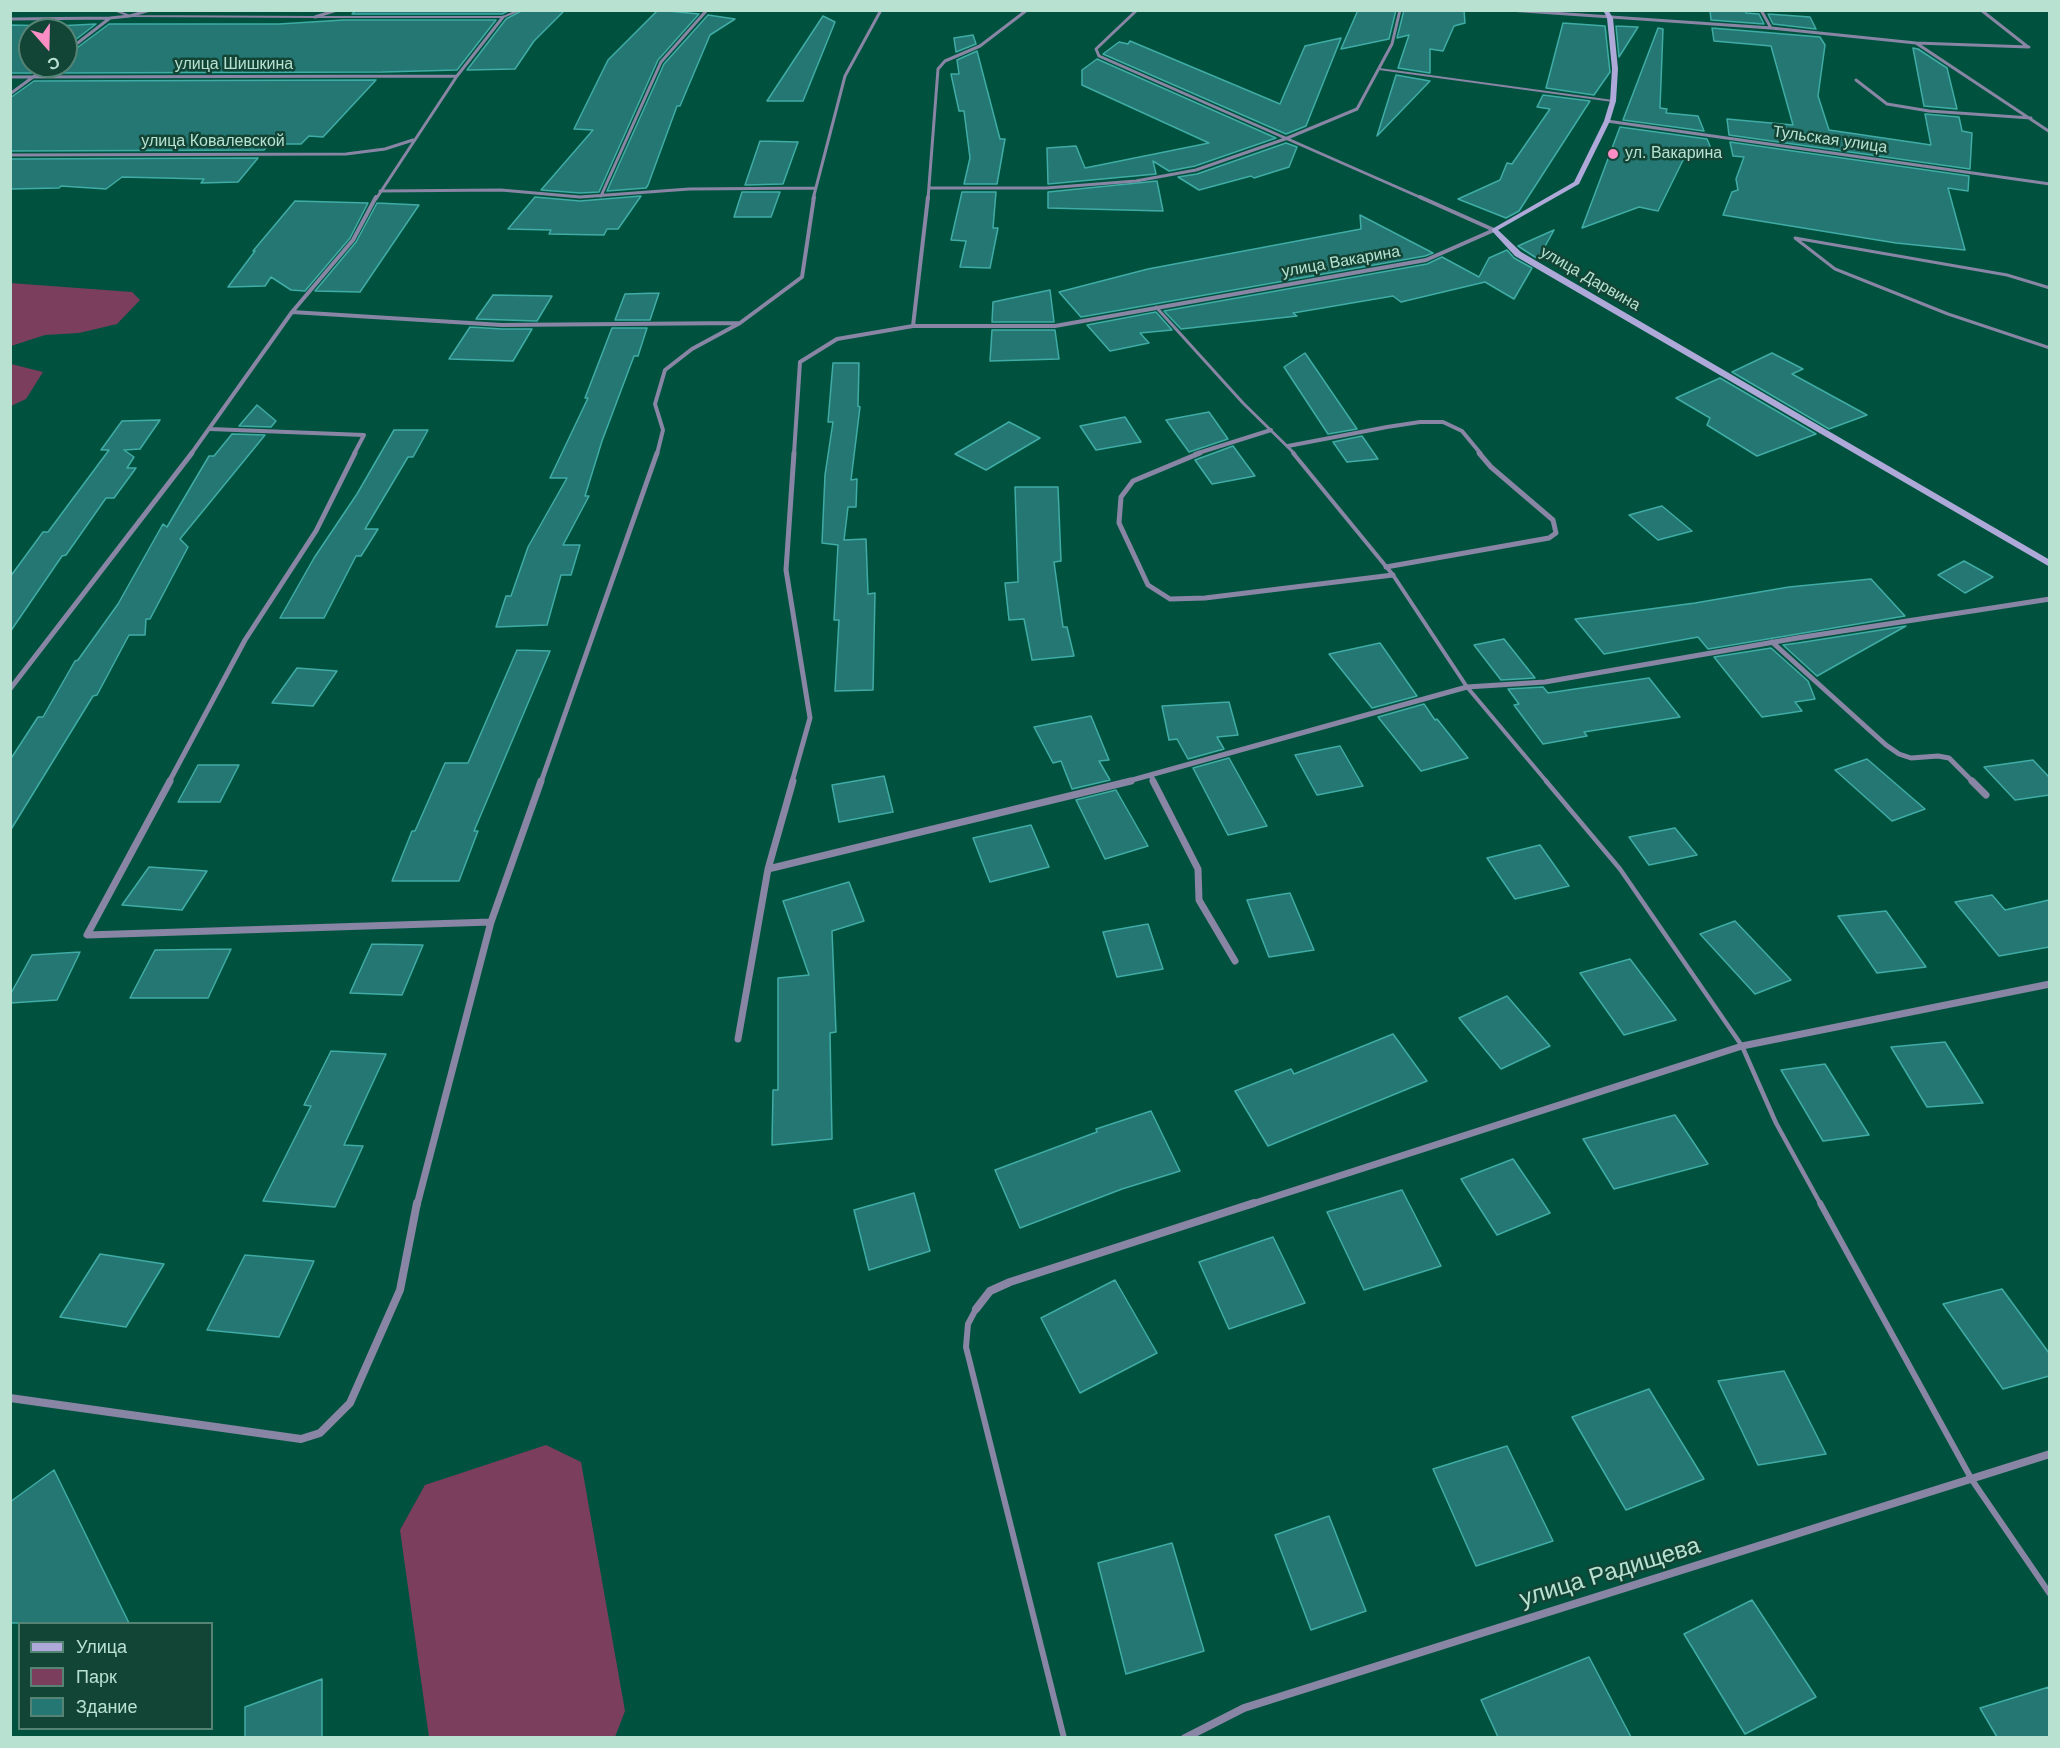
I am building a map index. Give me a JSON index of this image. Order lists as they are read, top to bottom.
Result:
{
  "streets": {
    "street": [
      "улица Шишкина",
      "Тульская улица",
      "улица Ковалевской",
      "улица Вакарина",
      "улица Дарвина",
      "улица Радищева"
    ]
  },
  "crossings": [
    ["Тульская улица", "улица Вакарина"],
    ["улица Вакарина", "улица Дарвина"]
  ],
  "places": ["ул. Вакарина"],
  "legend": ["Улица", "Парк", "Здание"],
  "north": "bottom"
}
